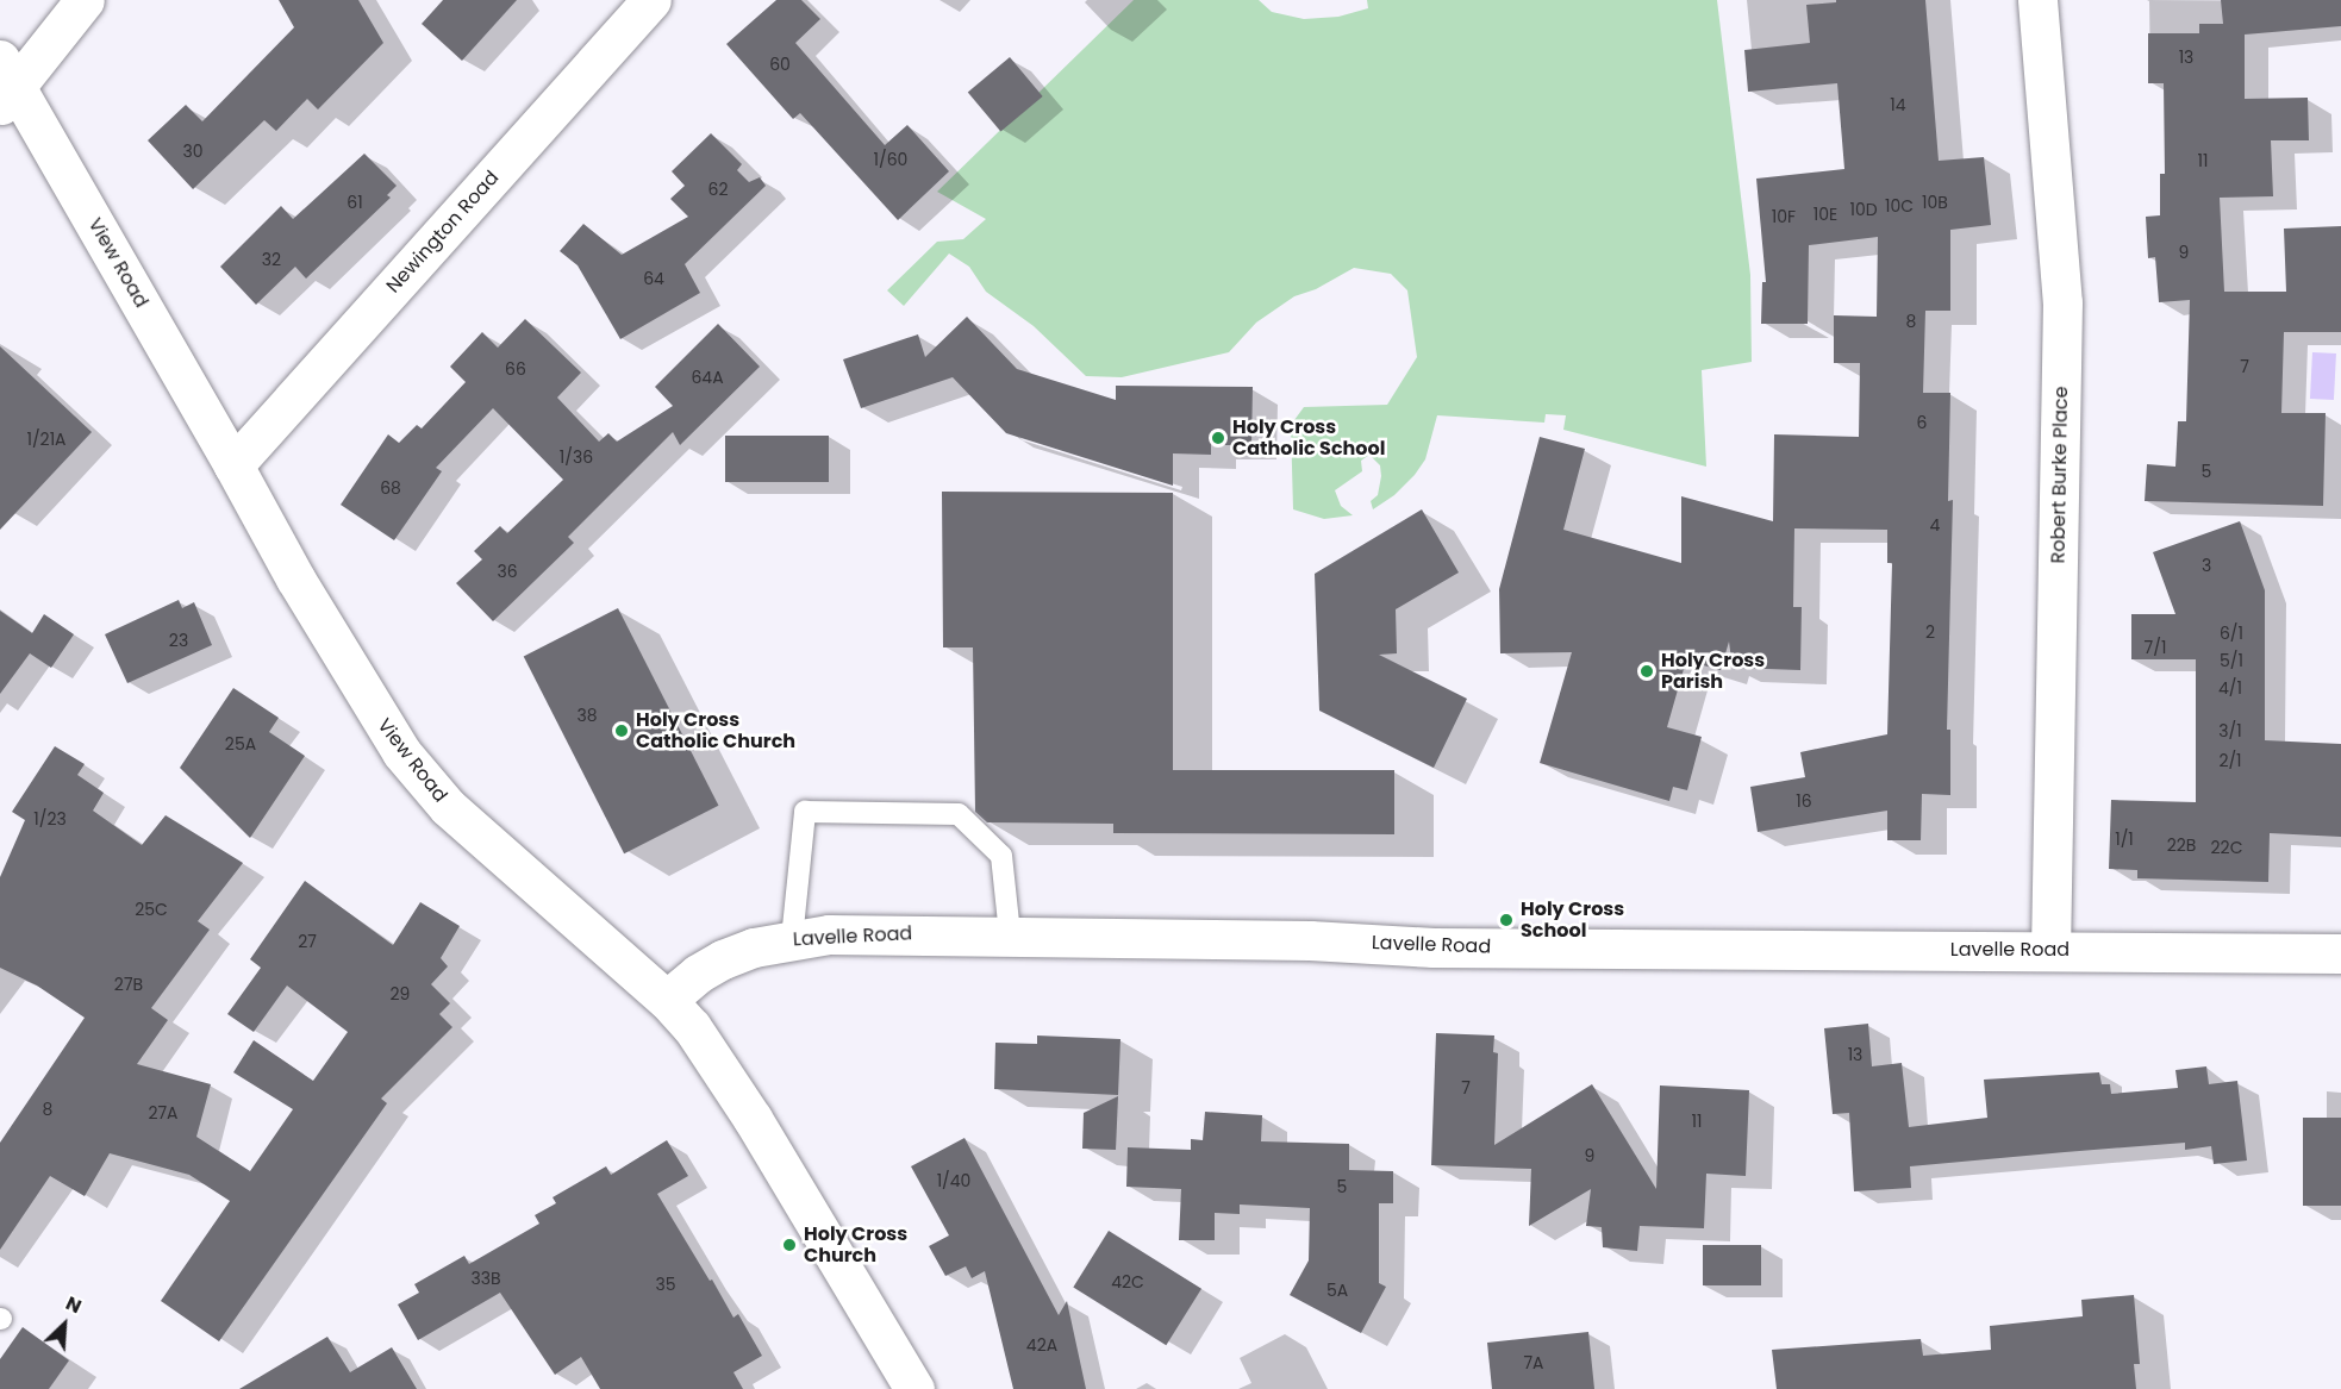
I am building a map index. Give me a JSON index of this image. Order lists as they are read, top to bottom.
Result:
{
  "streets": {
    "street": [
      "Newington Road",
      "View Road",
      "Robert Burke Place",
      "Lavelle Road"
    ]
  },
  "crossings": [
    ["Newington Road", "View Road"],
    ["View Road", "Lavelle Road"],
    ["Robert Burke Place", "Lavelle Road"]
  ],
  "places": [
    "Holy Cross Catholic School",
    "Holy Cross Parish",
    "Holy Cross Catholic Church",
    "Holy Cross School",
    "Holy Cross Church"
  ],
  "house_numbers": [
    "13",
    "60",
    "14",
    "30",
    "1/60",
    "11",
    "62",
    "61",
    "10B",
    "10C",
    "10D",
    "10E",
    "10F",
    "9",
    "32",
    "64",
    "8",
    "7",
    "66",
    "64A",
    "6",
    "1/21A",
    "1/36",
    "5",
    "68",
    "4",
    "3",
    "36",
    "2",
    "6/1",
    "23",
    "7/1",
    "5/1",
    "4/1",
    "38",
    "3/1",
    "25A",
    "2/1",
    "16",
    "1/23",
    "1/1",
    "22B",
    "22C",
    "25C",
    "27",
    "27B",
    "29",
    "13",
    "7",
    "8",
    "27A",
    "11",
    "9",
    "1/40",
    "5",
    "33B",
    "42C",
    "35",
    "5A",
    "42A",
    "7A"
  ],
  "north": "top right"
}
